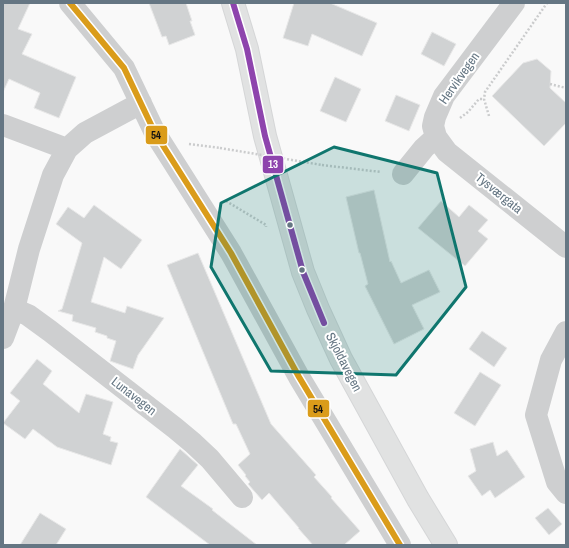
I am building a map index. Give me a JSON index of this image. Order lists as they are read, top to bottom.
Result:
{
  "streets": {
    "main road": ["Skjoldavegen"],
    "street": ["Hervikvegen", "Tysværgata", "Lunavegen"]
  },
  "crossings": [
    ["Hervikvegen", "Tysværgata"]
  ],
  "lines": ["transit line 13", "transit line 54"]
}
